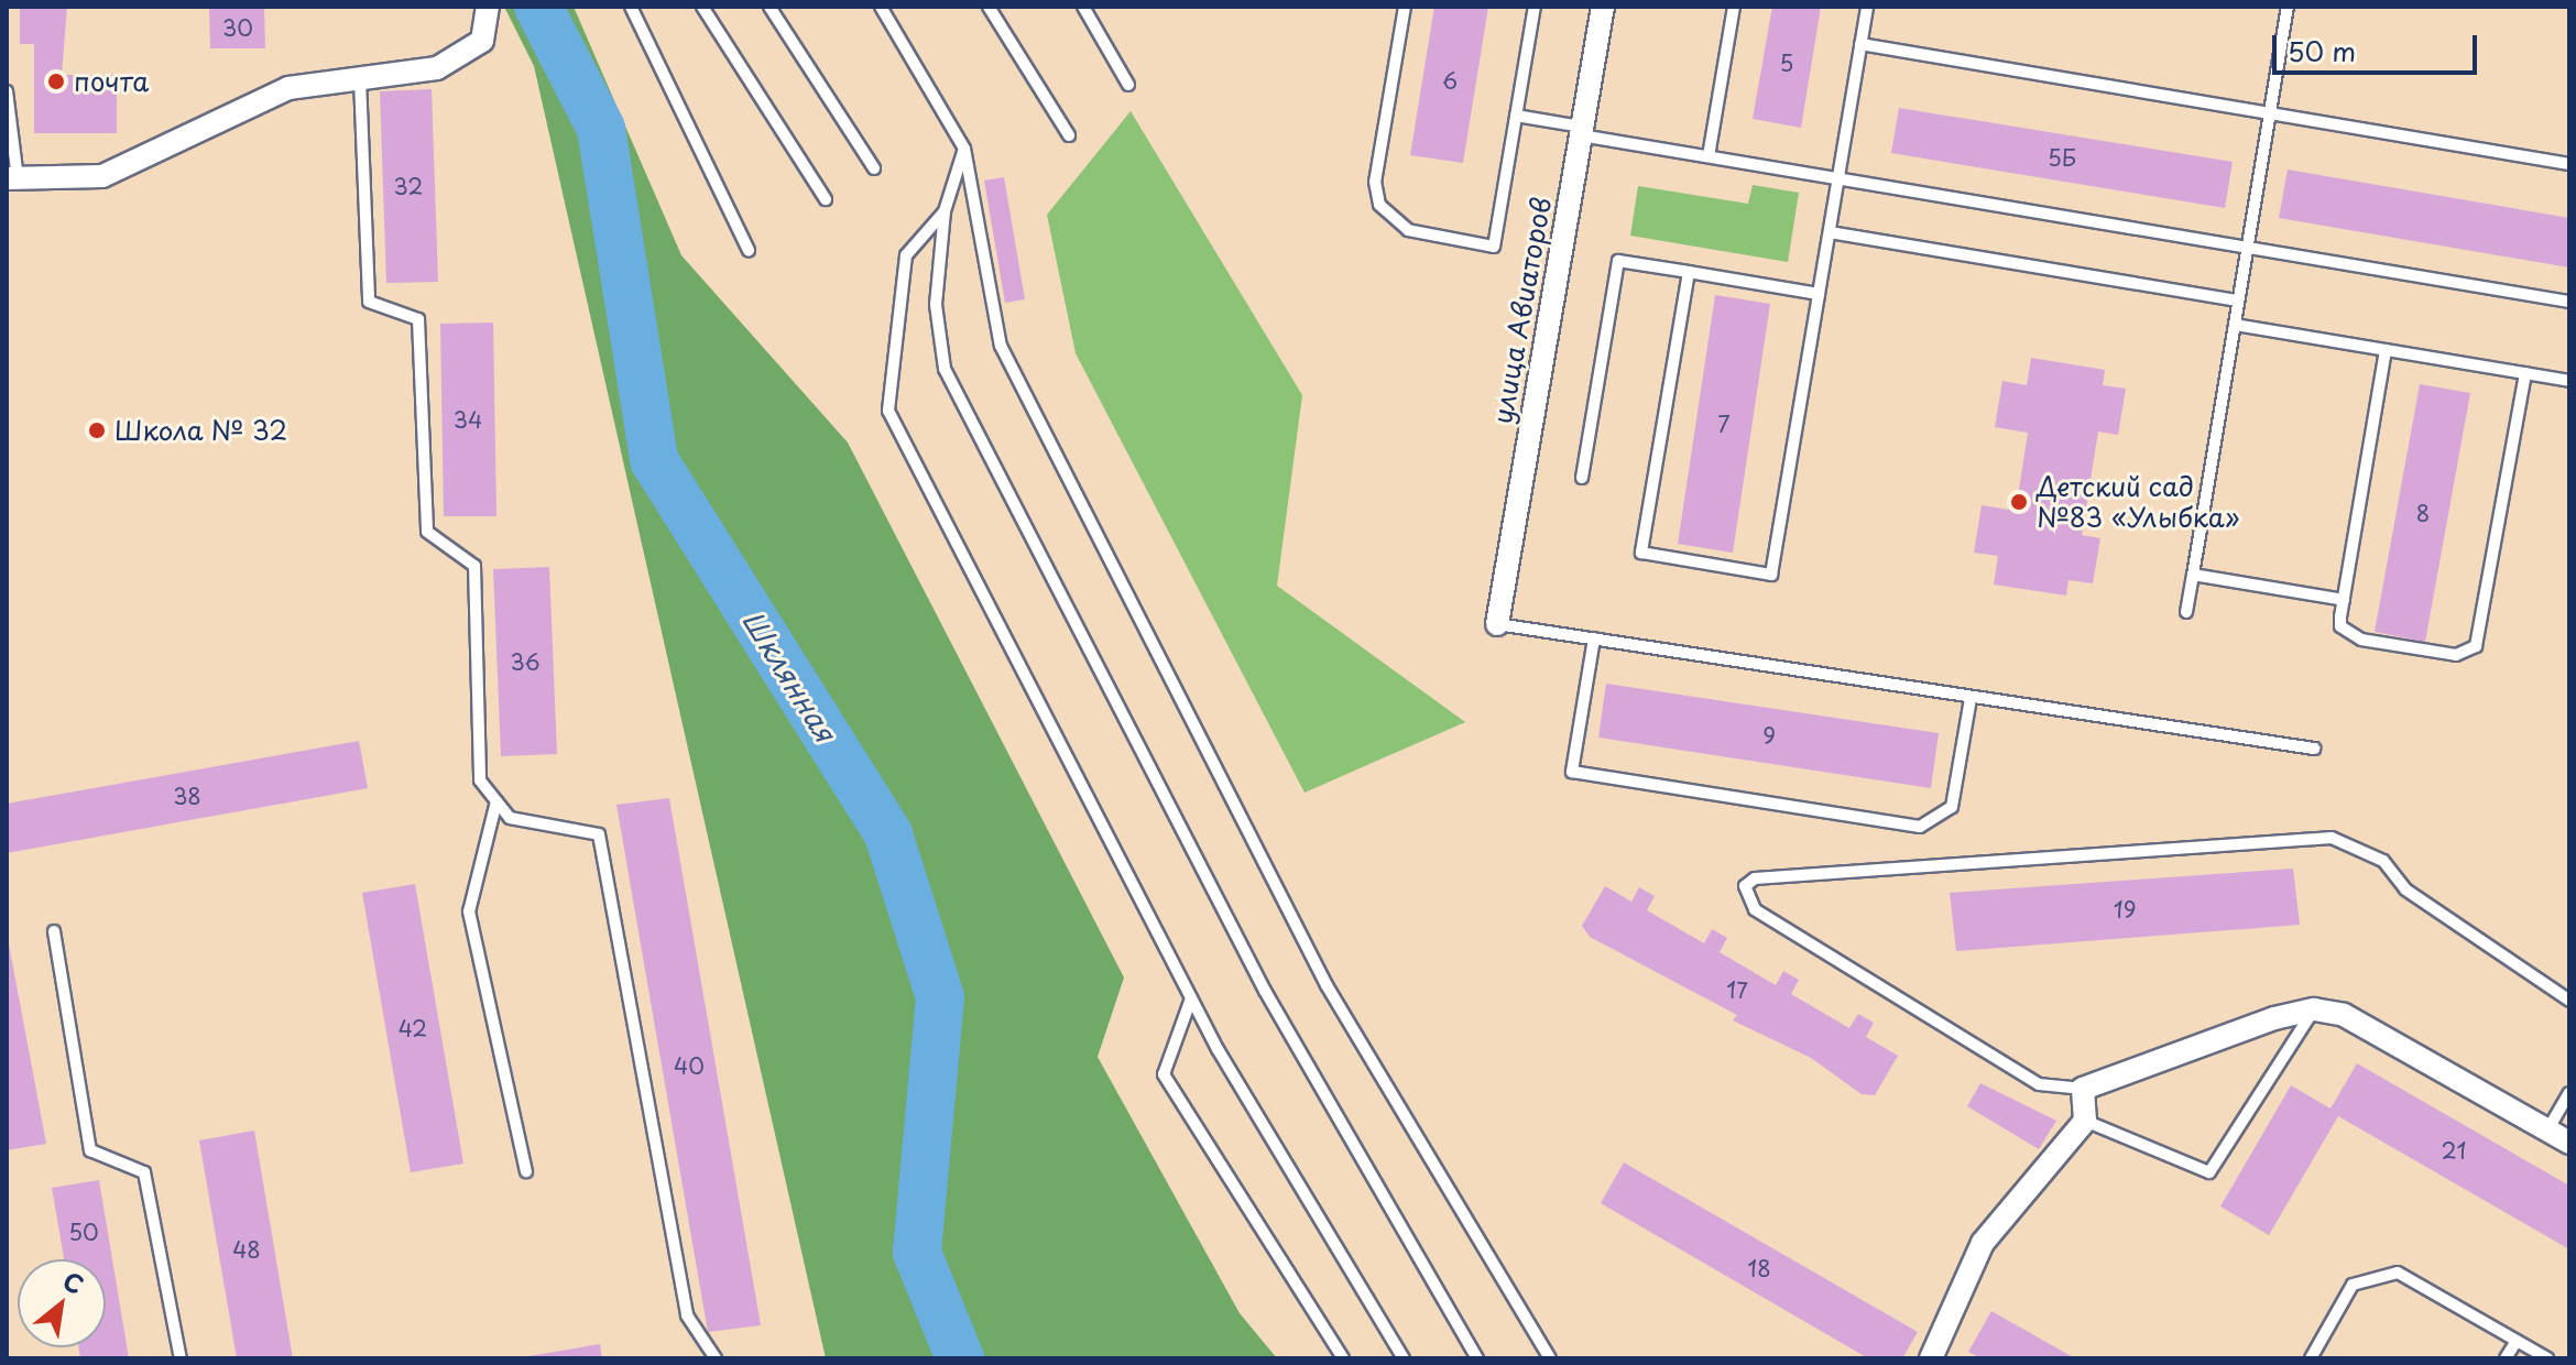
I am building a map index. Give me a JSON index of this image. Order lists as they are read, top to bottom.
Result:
{
  "streets": {
    "street": ["улица Авиаторов"]
  },
  "water": ["Шклянная"],
  "places": ["почта", "Школа № 32", "Детский сад №83 «Улыбка»"],
  "house_numbers": [
    "30",
    "5",
    "6",
    "5Б",
    "32",
    "34",
    "7",
    "8",
    "36",
    "9",
    "38",
    "19",
    "17",
    "42",
    "40",
    "21",
    "50",
    "48",
    "18"
  ],
  "scale_bar": "50 m",
  "north": "top right"
}
